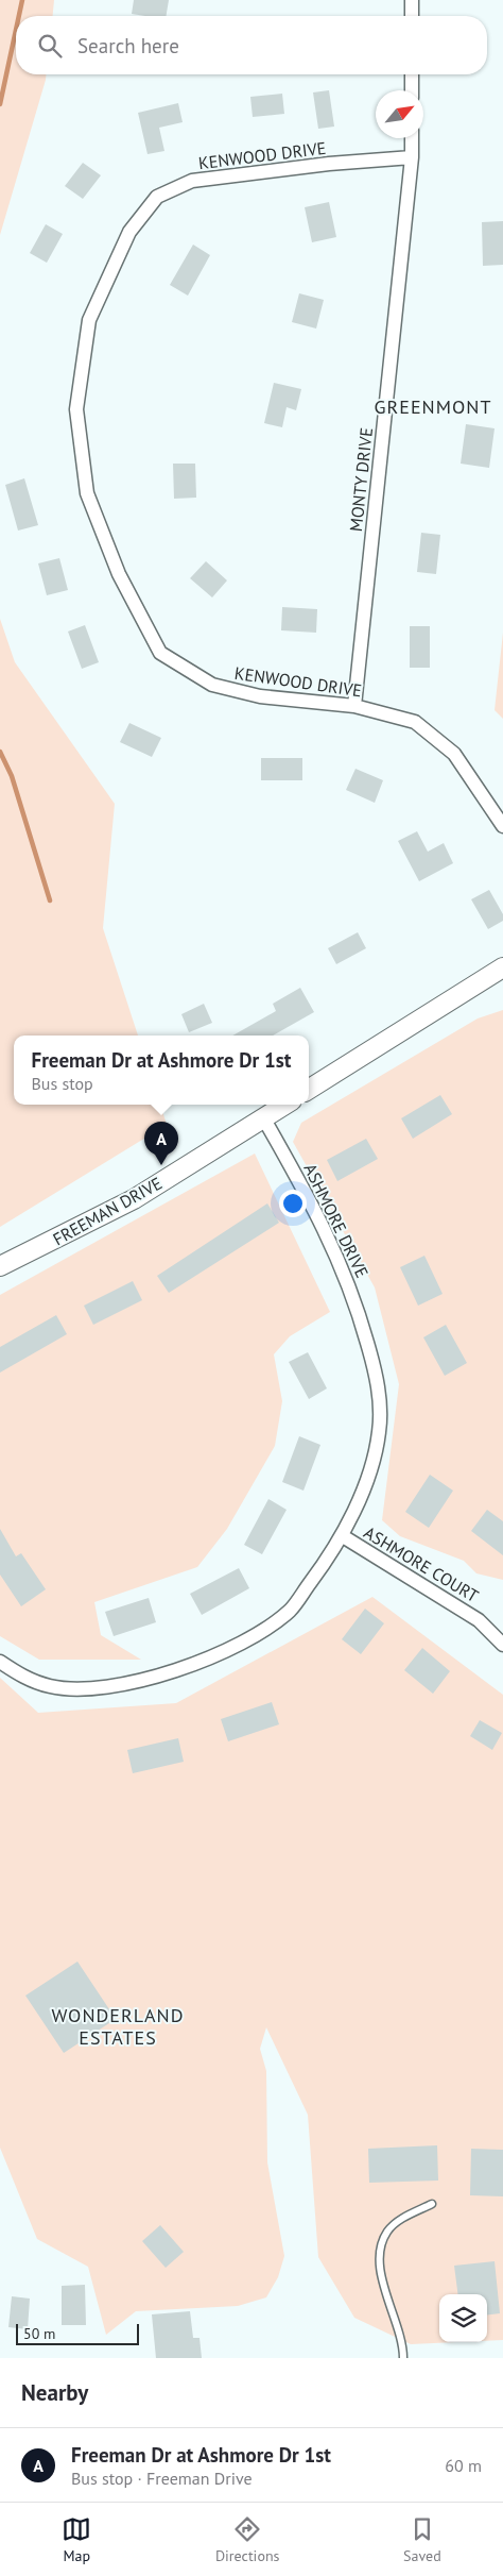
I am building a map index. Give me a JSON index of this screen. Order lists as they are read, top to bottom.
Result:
{
  "streets": {
    "street": [
      "KENWOOD DRIVE",
      "MONTY DRIVE",
      "FREEMAN DRIVE",
      "ASHMORE DRIVE",
      "ASHMORE COURT"
    ]
  },
  "crossings": [
    ["KENWOOD DRIVE", "MONTY DRIVE"],
    ["FREEMAN DRIVE", "ASHMORE DRIVE"],
    ["ASHMORE DRIVE", "ASHMORE COURT"]
  ],
  "districts": ["GREENMONT", "WONDERLAND ESTATES"],
  "scale_bar": "50 m",
  "north": "top right",
  "page": {
    "search": "Search here",
    "popup": ["Freeman Dr at Ashmore Dr 1st", "Bus stop"],
    "pins": "A",
    "scale": "50 m",
    "heading": "Nearby",
    "list": [
      {
        "mark": "A",
        "name": "Freeman Dr at Ashmore Dr 1st",
        "note": "Bus stop · Freeman Drive",
        "value": "60 m"
      }
    ],
    "nav": ["Map", "Directions", "Saved"]
  }
}
